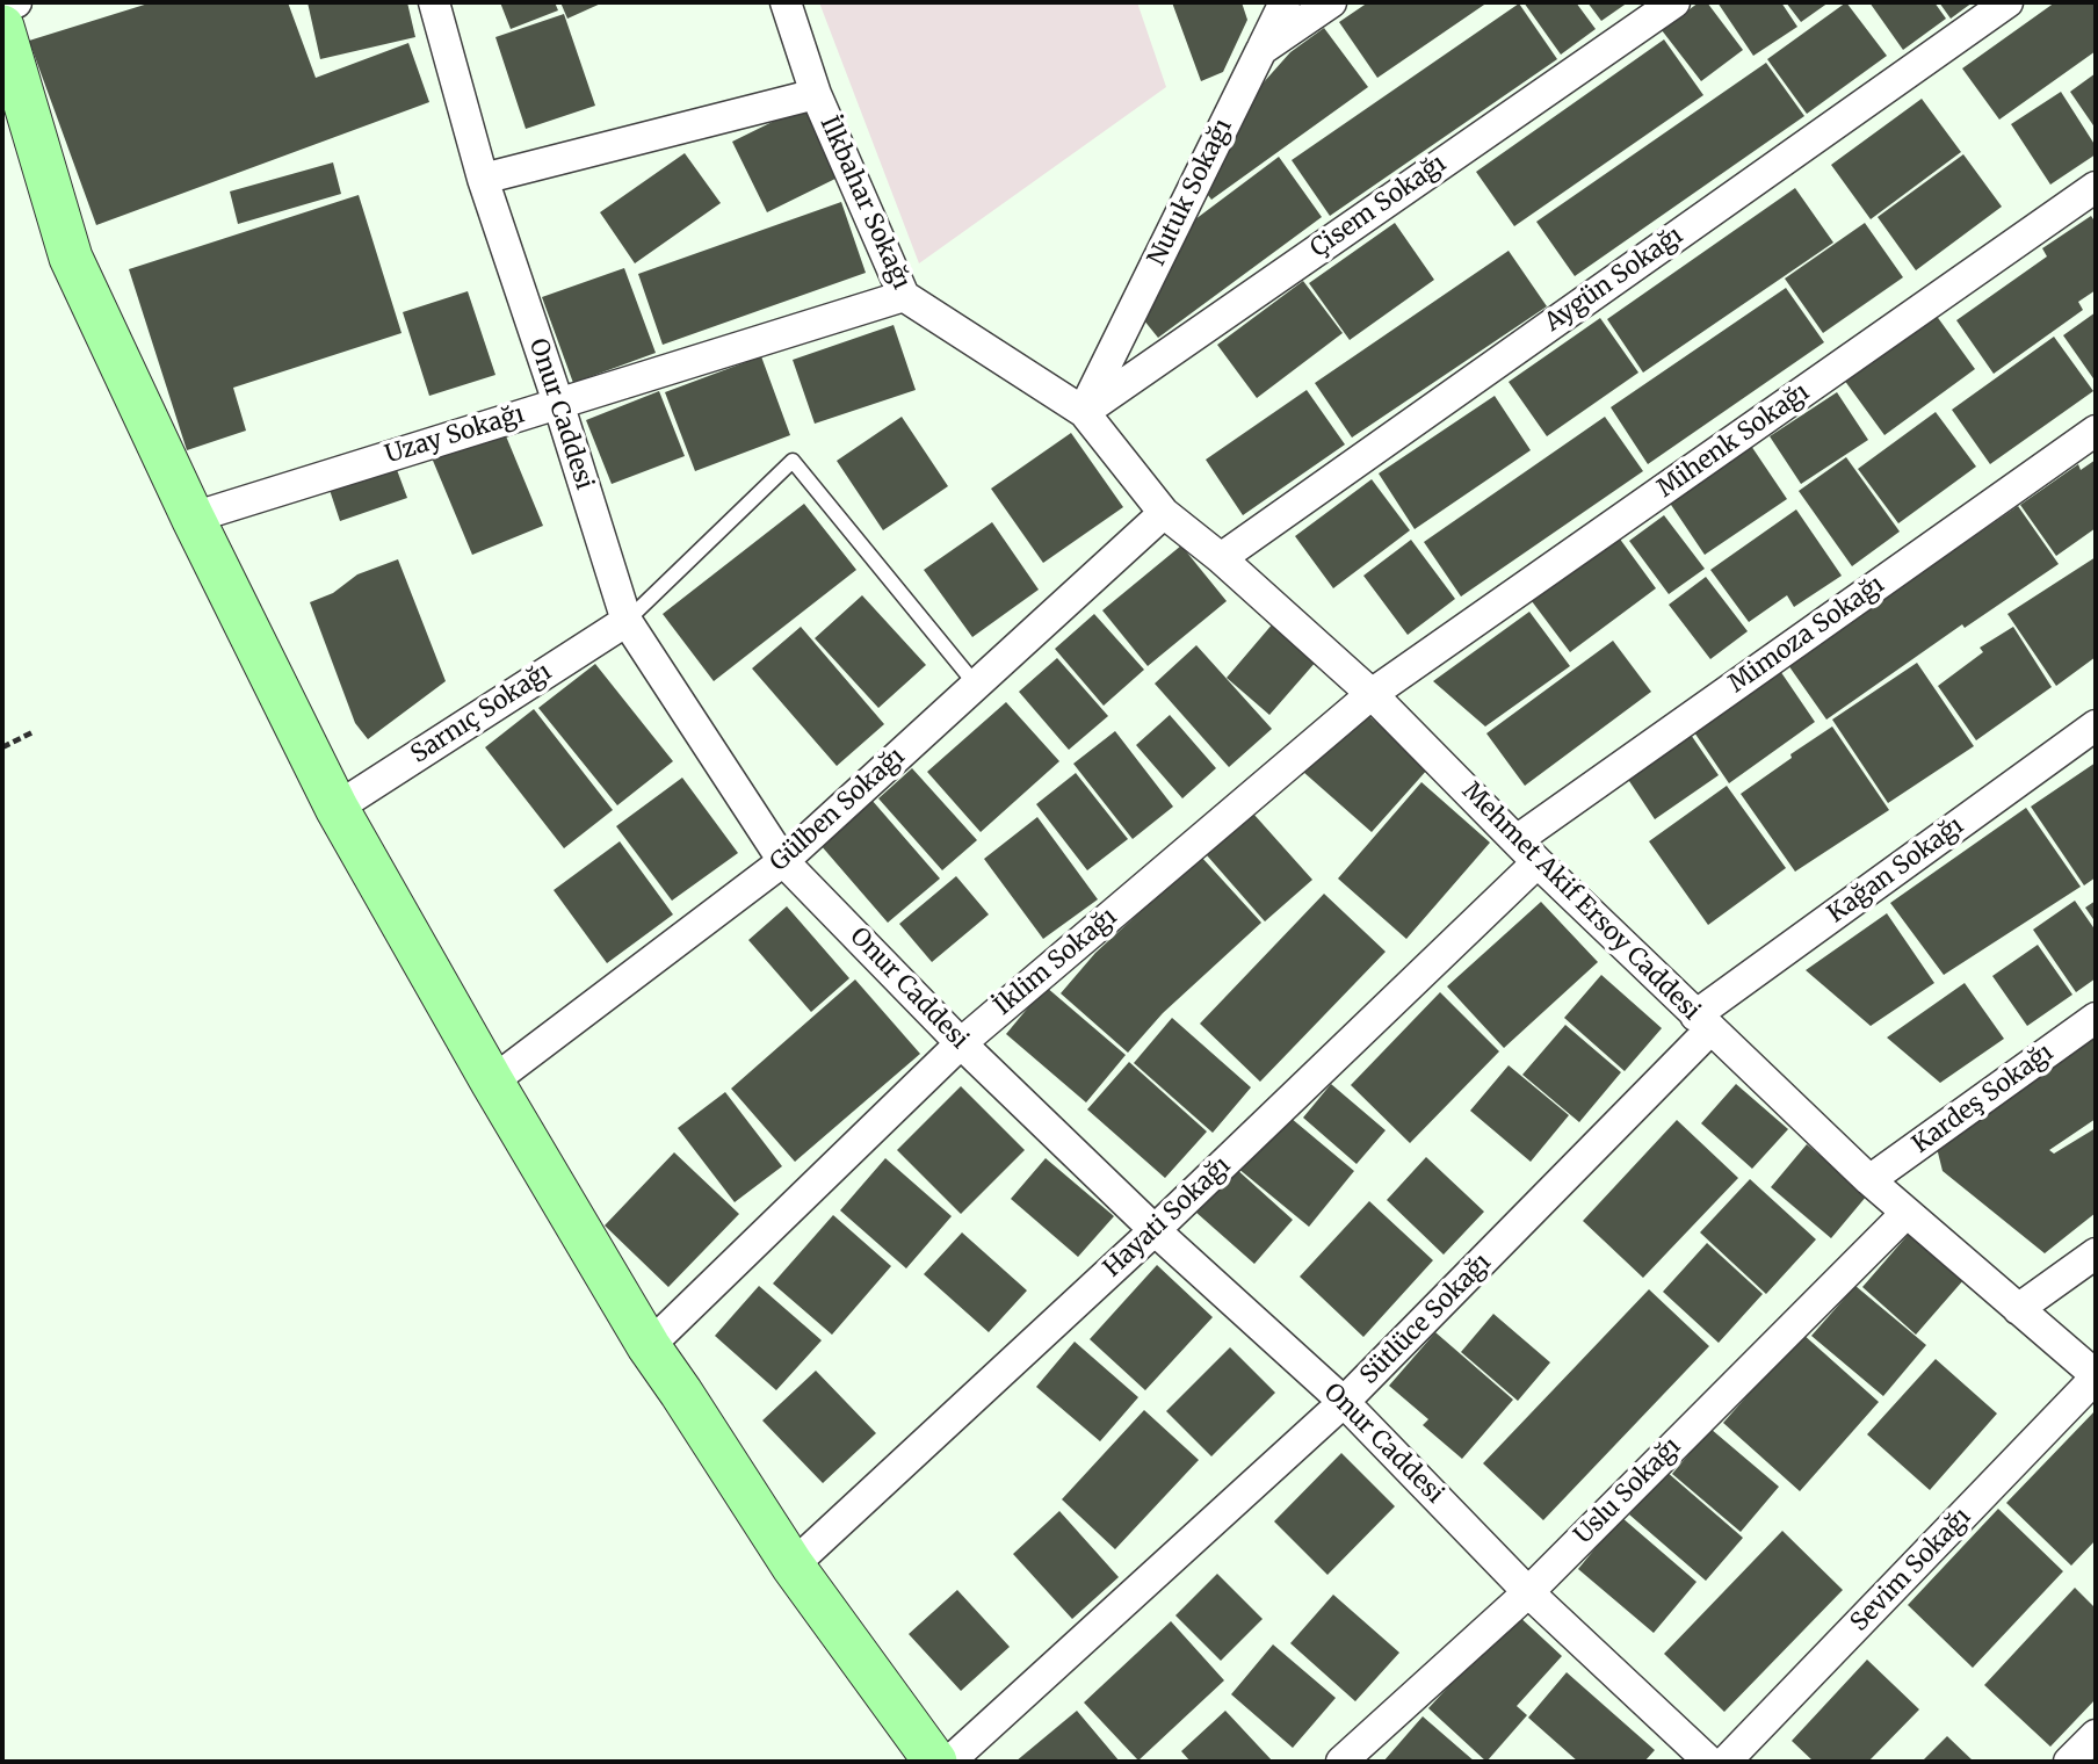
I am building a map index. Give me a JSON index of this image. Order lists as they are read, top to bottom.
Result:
{
  "streets": {
    "street": [
      "Nutuk Sokağı",
      "İlkbahar Sokağı",
      "Çisem Sokağı",
      "Aygün Sokağı",
      "Onur Caddesi",
      "Uzay Sokağı",
      "Mihenk Sokağı",
      "Mimoza Sokağı",
      "Sarnıç Sokağı",
      "Gülben Sokağı",
      "Kağan Sokağı",
      "Mehmet Akif Ersoy Caddesi",
      "İklim Sokağı",
      "Kardeş Sokağı",
      "Hayati Sokağı",
      "Sütlüce Sokağı",
      "Uslu Sokağı",
      "Sevim Sokağı"
    ]
  },
  "crossings": [
    ["Nutuk Sokağı", "İlkbahar Sokağı"],
    ["Nutuk Sokağı", "Çisem Sokağı"],
    ["Nutuk Sokağı", "Mehmet Akif Ersoy Caddesi"],
    ["İlkbahar Sokağı", "Çisem Sokağı"],
    ["İlkbahar Sokağı", "Uzay Sokağı"],
    ["İlkbahar Sokağı", "Mehmet Akif Ersoy Caddesi"],
    ["Çisem Sokağı", "Mehmet Akif Ersoy Caddesi"],
    ["Aygün Sokağı", "Mehmet Akif Ersoy Caddesi"],
    ["Onur Caddesi", "Uzay Sokağı"],
    ["Onur Caddesi", "Sarnıç Sokağı"],
    ["Onur Caddesi", "Gülben Sokağı"],
    ["Onur Caddesi", "İklim Sokağı"],
    ["Onur Caddesi", "Hayati Sokağı"],
    ["Onur Caddesi", "Sütlüce Sokağı"],
    ["Onur Caddesi", "Uslu Sokağı"],
    ["Mihenk Sokağı", "Mehmet Akif Ersoy Caddesi"],
    ["Mihenk Sokağı", "İklim Sokağı"],
    ["Mimoza Sokağı", "Mehmet Akif Ersoy Caddesi"],
    ["Gülben Sokağı", "Mehmet Akif Ersoy Caddesi"],
    ["Kağan Sokağı", "Mehmet Akif Ersoy Caddesi"],
    ["Kağan Sokağı", "Sütlüce Sokağı"],
    ["Mehmet Akif Ersoy Caddesi", "İklim Sokağı"],
    ["Mehmet Akif Ersoy Caddesi", "Kardeş Sokağı"],
    ["Mehmet Akif Ersoy Caddesi", "Hayati Sokağı"],
    ["Mehmet Akif Ersoy Caddesi", "Sütlüce Sokağı"],
    ["Mehmet Akif Ersoy Caddesi", "Uslu Sokağı"],
    ["Mehmet Akif Ersoy Caddesi", "Sevim Sokağı"]
  ]
}
